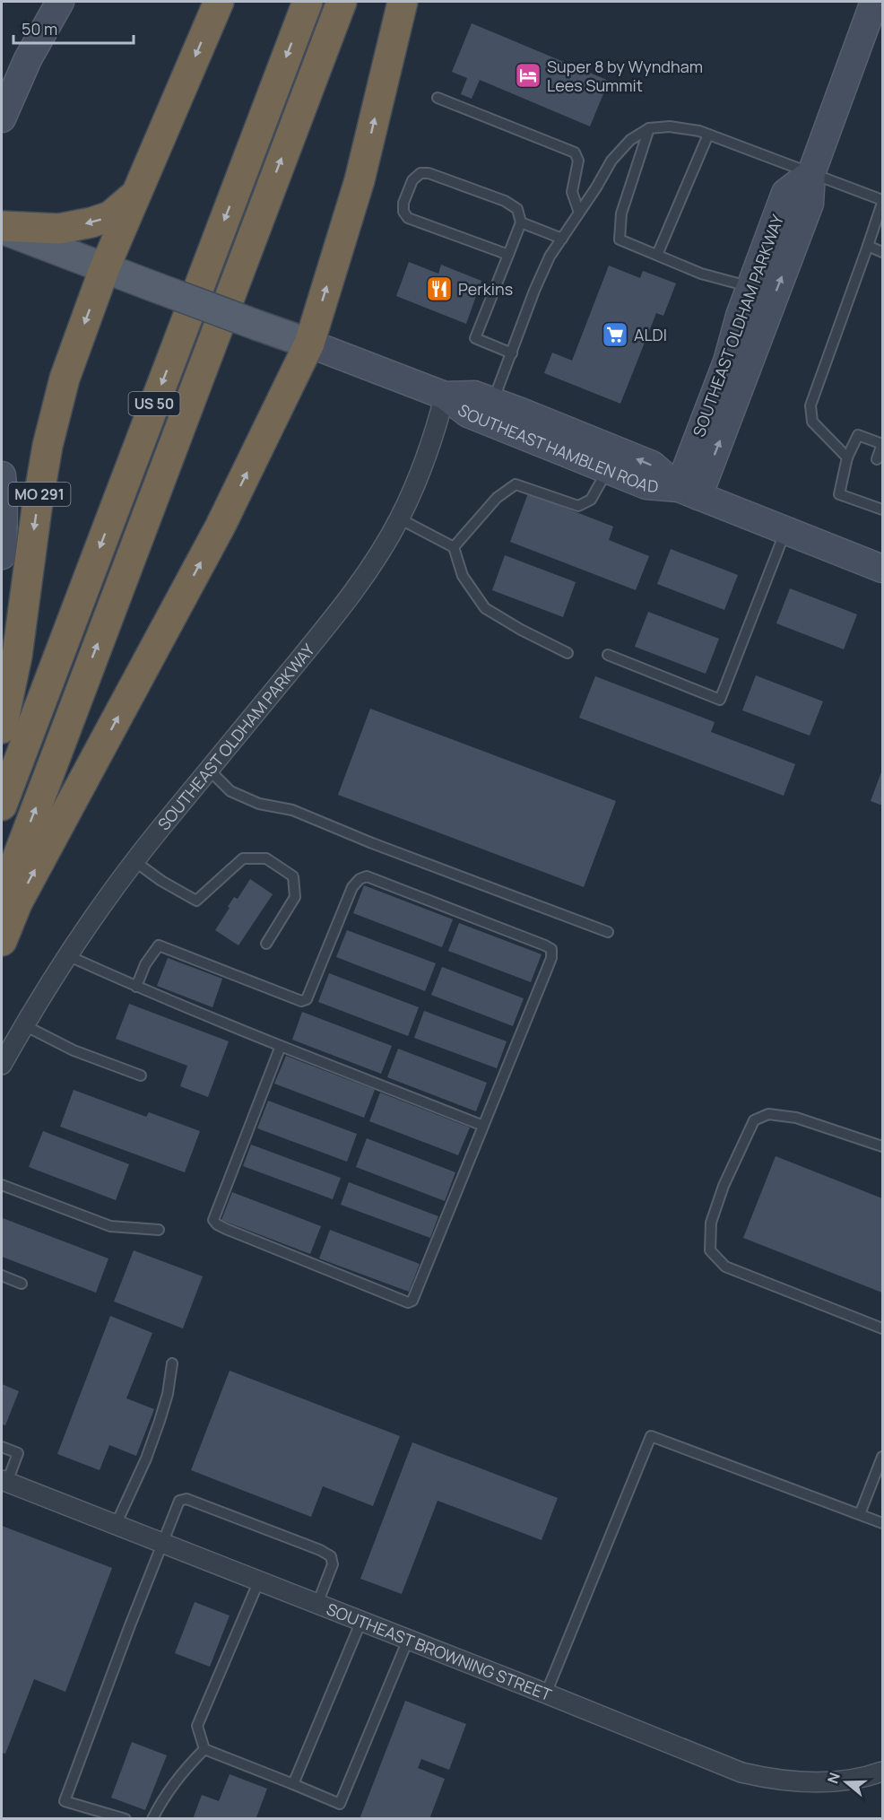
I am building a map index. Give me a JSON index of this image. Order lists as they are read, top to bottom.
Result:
{
  "streets": {
    "highway": ["US 50", "MO 291"],
    "street": ["SOUTHEAST OLDHAM PARKWAY", "SOUTHEAST HAMBLEN ROAD", "SOUTHEAST BROWNING STREET"]
  },
  "crossings": [
    ["SOUTHEAST OLDHAM PARKWAY", "SOUTHEAST HAMBLEN ROAD"]
  ],
  "places": {
    "hotel": ["Super 8 by Wyndham Lees Summit"],
    "restaurant": ["Perkins"],
    "supermarket": ["ALDI"]
  },
  "scale_bar": "50 m",
  "north": "left"
}
